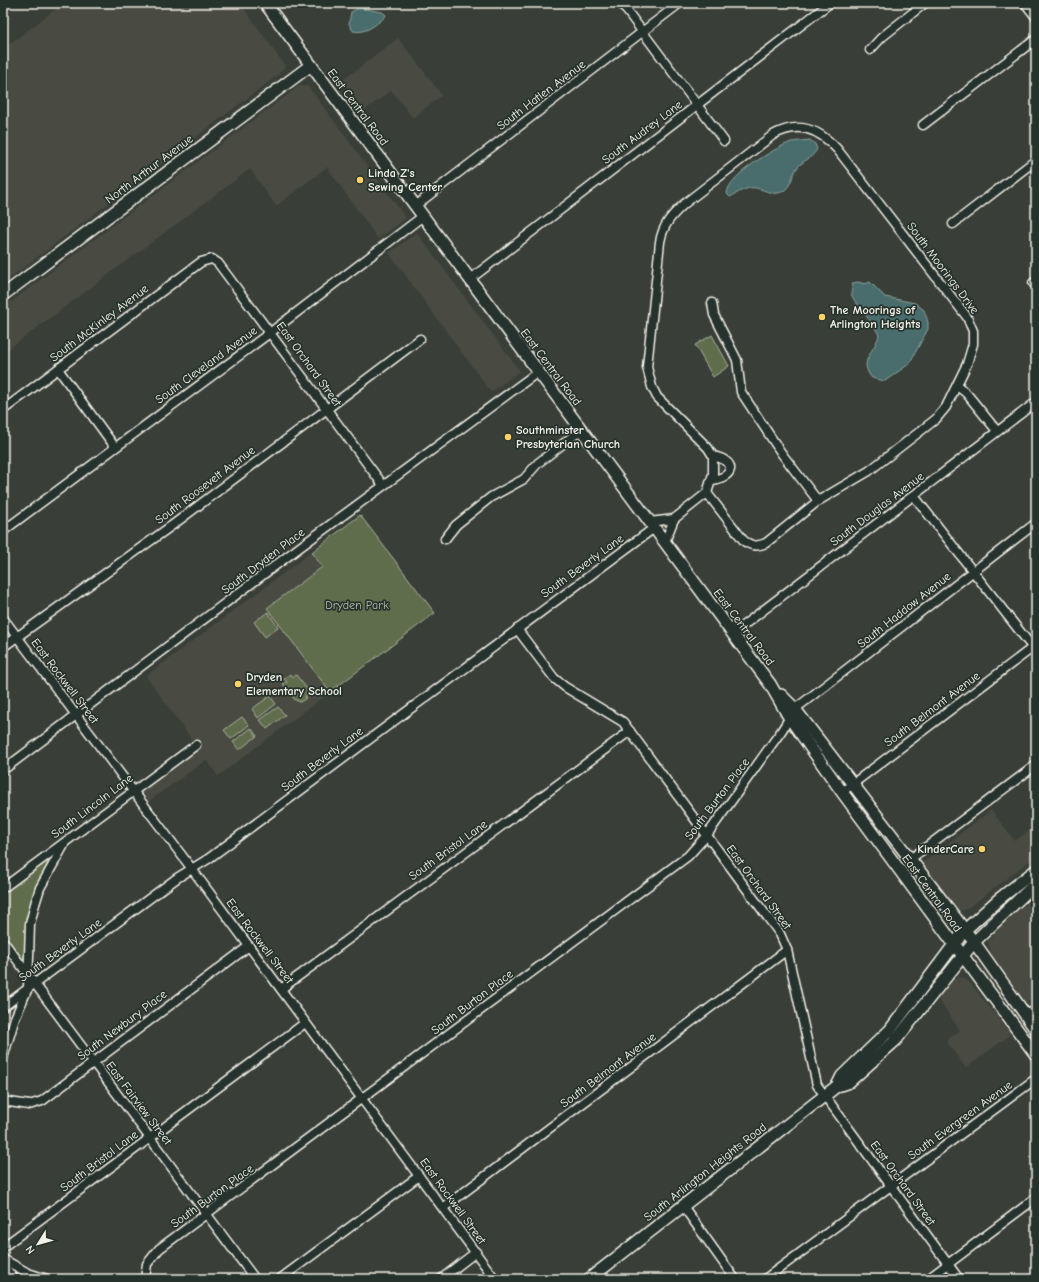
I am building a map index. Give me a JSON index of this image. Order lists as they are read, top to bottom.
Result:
{
  "streets": {
    "main road": ["East Central Road", "North Arthur Avenue", "South Arlington Heights Road"],
    "street": [
      "South Hatlen Avenue",
      "South Audrey Lane",
      "South Moorings Drive",
      "South McKinley Avenue",
      "East Orchard Street",
      "South Cleveland Avenue",
      "South Roosevelt Avenue",
      "South Douglas Avenue",
      "South Dryden Place",
      "South Beverly Lane",
      "South Haddow Avenue",
      "East Rockwell Street",
      "South Belmont Avenue",
      "South Burton Place",
      "South Lincoln Lane",
      "South Bristol Lane",
      "South Newbury Place",
      "East Fairview Street",
      "South Evergreen Avenue"
    ]
  },
  "crossings": [
    ["South Hatlen Avenue", "East Central Road"],
    ["East Central Road", "South Audrey Lane"],
    ["East Central Road", "North Arthur Avenue"],
    ["East Central Road", "South Cleveland Avenue"],
    ["East Central Road", "South Douglas Avenue"],
    ["East Central Road", "South Dryden Place"],
    ["East Central Road", "South Beverly Lane"],
    ["East Central Road", "South Haddow Avenue"],
    ["East Central Road", "South Belmont Avenue"],
    ["East Central Road", "South Burton Place"],
    ["East Central Road", "South Arlington Heights Road"],
    ["South McKinley Avenue", "East Orchard Street"],
    ["East Orchard Street", "South Cleveland Avenue"],
    ["East Orchard Street", "South Roosevelt Avenue"],
    ["East Orchard Street", "South Dryden Place"],
    ["East Orchard Street", "South Beverly Lane"],
    ["East Orchard Street", "South Belmont Avenue"],
    ["East Orchard Street", "South Burton Place"],
    ["East Orchard Street", "South Bristol Lane"],
    ["East Orchard Street", "South Evergreen Avenue"],
    ["East Orchard Street", "South Arlington Heights Road"],
    ["South Roosevelt Avenue", "East Rockwell Street"],
    ["South Dryden Place", "East Rockwell Street"],
    ["South Beverly Lane", "East Rockwell Street"],
    ["South Beverly Lane", "East Fairview Street"],
    ["South Haddow Avenue", "South Burton Place"],
    ["East Rockwell Street", "South Belmont Avenue"],
    ["East Rockwell Street", "South Burton Place"],
    ["East Rockwell Street", "South Lincoln Lane"],
    ["East Rockwell Street", "South Bristol Lane"],
    ["East Rockwell Street", "South Newbury Place"],
    ["South Burton Place", "East Fairview Street"],
    ["South Bristol Lane", "East Fairview Street"],
    ["South Newbury Place", "East Fairview Street"]
  ],
  "parks": ["Dryden Park"],
  "places": [
    "Linda Z's Sewing Center",
    "The Moorings of Arlington Heights",
    "Southminster Presbyterian Church",
    "Dryden Elementary School",
    "KinderCare"
  ],
  "north": "bottom left"
}
